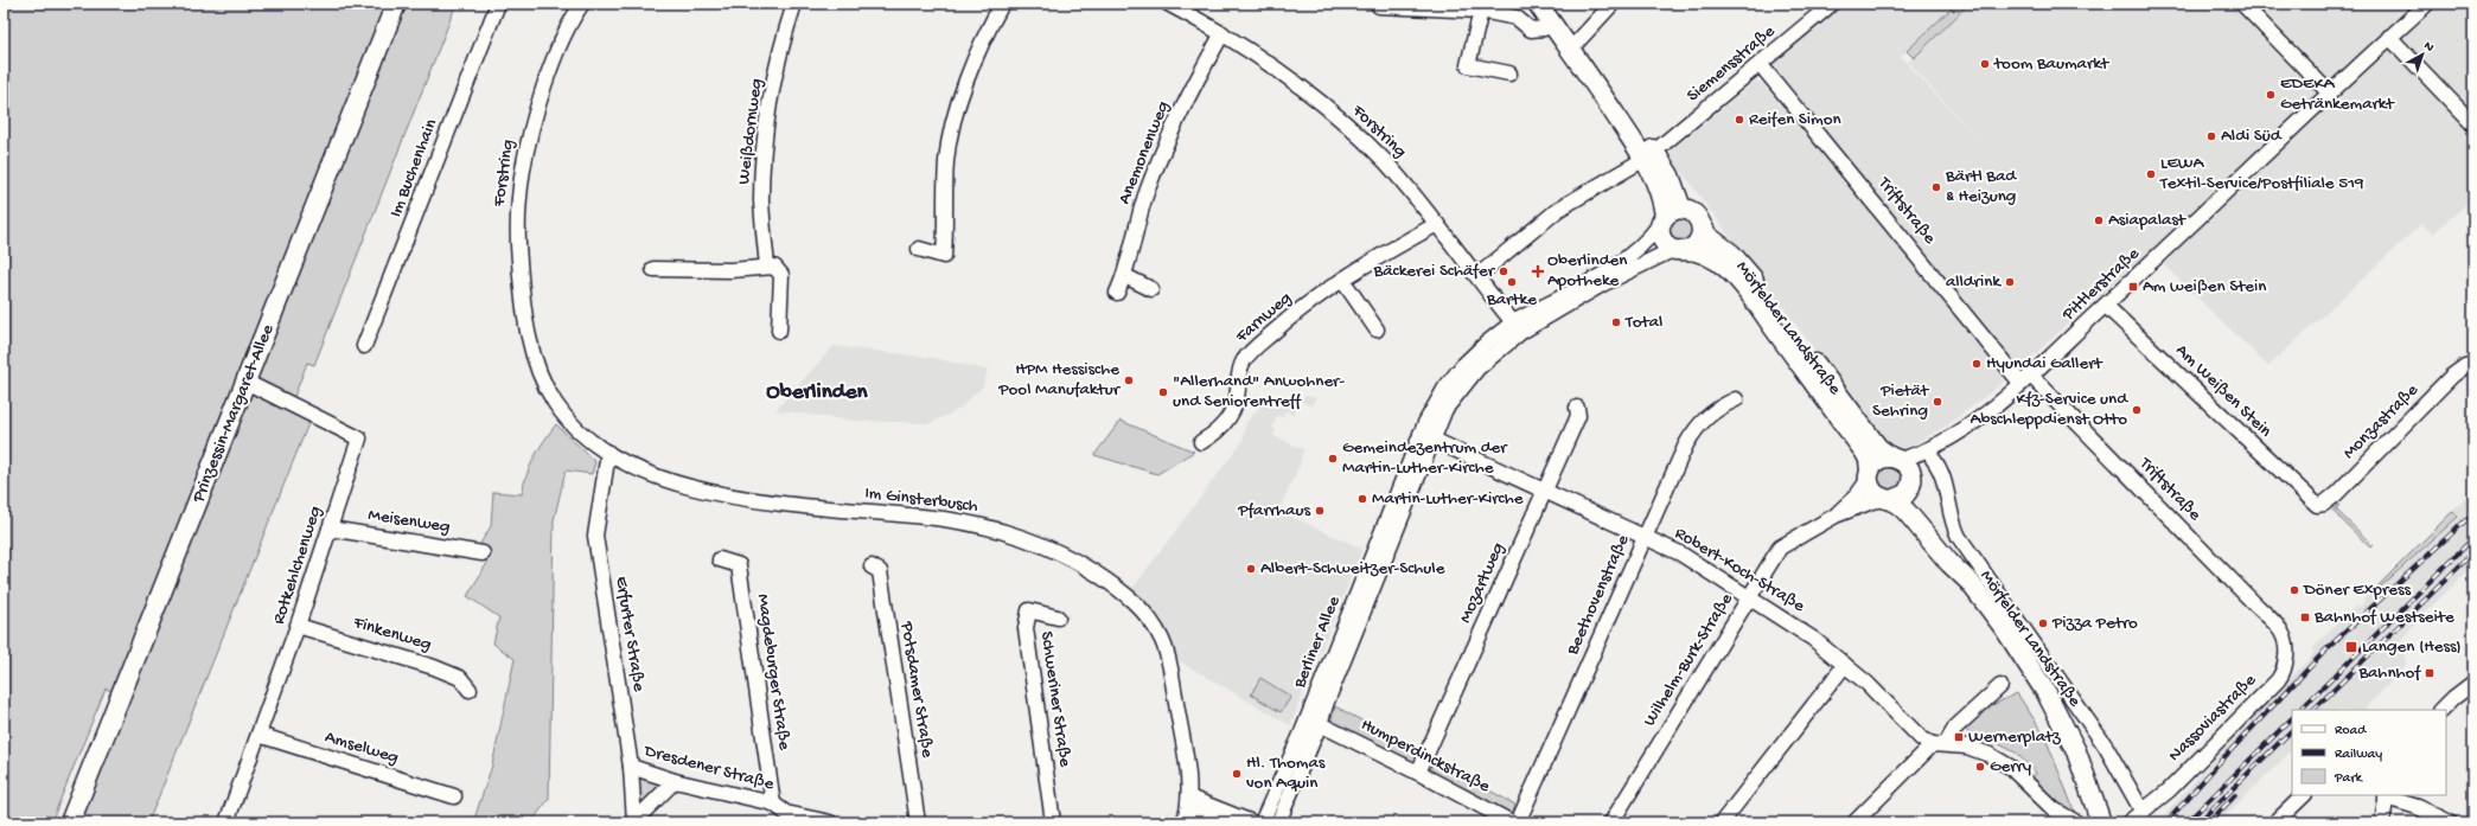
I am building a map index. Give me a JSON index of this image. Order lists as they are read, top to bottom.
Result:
{
  "streets": {
    "main road": ["Mörfelder Landstraße", "Prinzessin-Margaret-Allee"],
    "street": [
      "Siemensstraße",
      "Weißdornweg",
      "Forstring",
      "Anemonenweg",
      "Im Buchenhain",
      "Triftstraße",
      "Pittlerstraße",
      "Farnweg",
      "Am Weißen Stein",
      "Monzastraße",
      "Im Ginsterbusch",
      "Meisenweg",
      "Rotkehlchenweg",
      "Robert-Koch-Straße",
      "Mozartweg",
      "Beethovenstraße",
      "Finkenweg",
      "Erfurter Straße",
      "Berliner Allee",
      "Wilhelm-Burk-Straße",
      "Magdeburger Straße",
      "Potsdamer Straße",
      "Schweriner Straße",
      "Nassoviastraße",
      "Amselweg",
      "Humperdinckstraße",
      "Dresdener Straße"
    ]
  },
  "crossings": [
    ["Siemensstraße", "Forstring"],
    ["Siemensstraße", "Triftstraße"],
    ["Siemensstraße", "Mörfelder Landstraße"],
    ["Forstring", "Anemonenweg"],
    ["Forstring", "Farnweg"],
    ["Forstring", "Im Ginsterbusch"],
    ["Forstring", "Berliner Allee"],
    ["Triftstraße", "Pittlerstraße"],
    ["Triftstraße", "Nassoviastraße"],
    ["Pittlerstraße", "Mörfelder Landstraße"],
    ["Pittlerstraße", "Am Weißen Stein"],
    ["Pittlerstraße", "Wilhelm-Burk-Straße"],
    ["Mörfelder Landstraße", "Berliner Allee"],
    ["Mörfelder Landstraße", "Wilhelm-Burk-Straße"],
    ["Mörfelder Landstraße", "Nassoviastraße"],
    ["Am Weißen Stein", "Monzastraße"],
    ["Prinzessin-Margaret-Allee", "Rotkehlchenweg"],
    ["Im Ginsterbusch", "Erfurter Straße"],
    ["Meisenweg", "Rotkehlchenweg"],
    ["Rotkehlchenweg", "Finkenweg"],
    ["Rotkehlchenweg", "Amselweg"],
    ["Robert-Koch-Straße", "Mozartweg"],
    ["Robert-Koch-Straße", "Beethovenstraße"],
    ["Robert-Koch-Straße", "Berliner Allee"],
    ["Robert-Koch-Straße", "Wilhelm-Burk-Straße"],
    ["Mozartweg", "Humperdinckstraße"],
    ["Erfurter Straße", "Dresdener Straße"],
    ["Berliner Allee", "Humperdinckstraße"],
    ["Magdeburger Straße", "Dresdener Straße"]
  ],
  "districts": ["Oberlinden"],
  "places": {
    "other": [
      "toom Baumarkt",
      "EDEKA Getränkemarkt",
      "Reifen Simon",
      "Aldi Süd",
      "LEWA Textil-Service/Postfiliale 519",
      "Bärtl Bad & Heizung",
      "Asiapalast",
      "Bäckerei Schäfer",
      "Bartke",
      "alldrink",
      "Total",
      "Hyundai Gallert",
      "HPM Hessische Pool Manufaktur",
      "\"Allerhand\" Anwohner- und Seniorentreff",
      "Pietät Sehring",
      "Kfz-Service und Abschleppdienst Otto",
      "Gemeindezentrum der Martin-Luther-Kirche",
      "Martin-Luther-Kirche",
      "Pfarrhaus",
      "Albert-Schweitzer-Schule",
      "Döner Express",
      "Pizza Petro",
      "Gerry",
      "Hl. Thomas von Aquin"
    ],
    "health": ["Oberlinden Apotheke"],
    "transit": [
      "Am weißen Stein",
      "Bahnhof Westseite",
      "Langen (Hess)",
      "Bahnhof",
      "Wernerplatz"
    ]
  },
  "legend": ["Road", "Railway", "Park"],
  "north": "top right"
}
